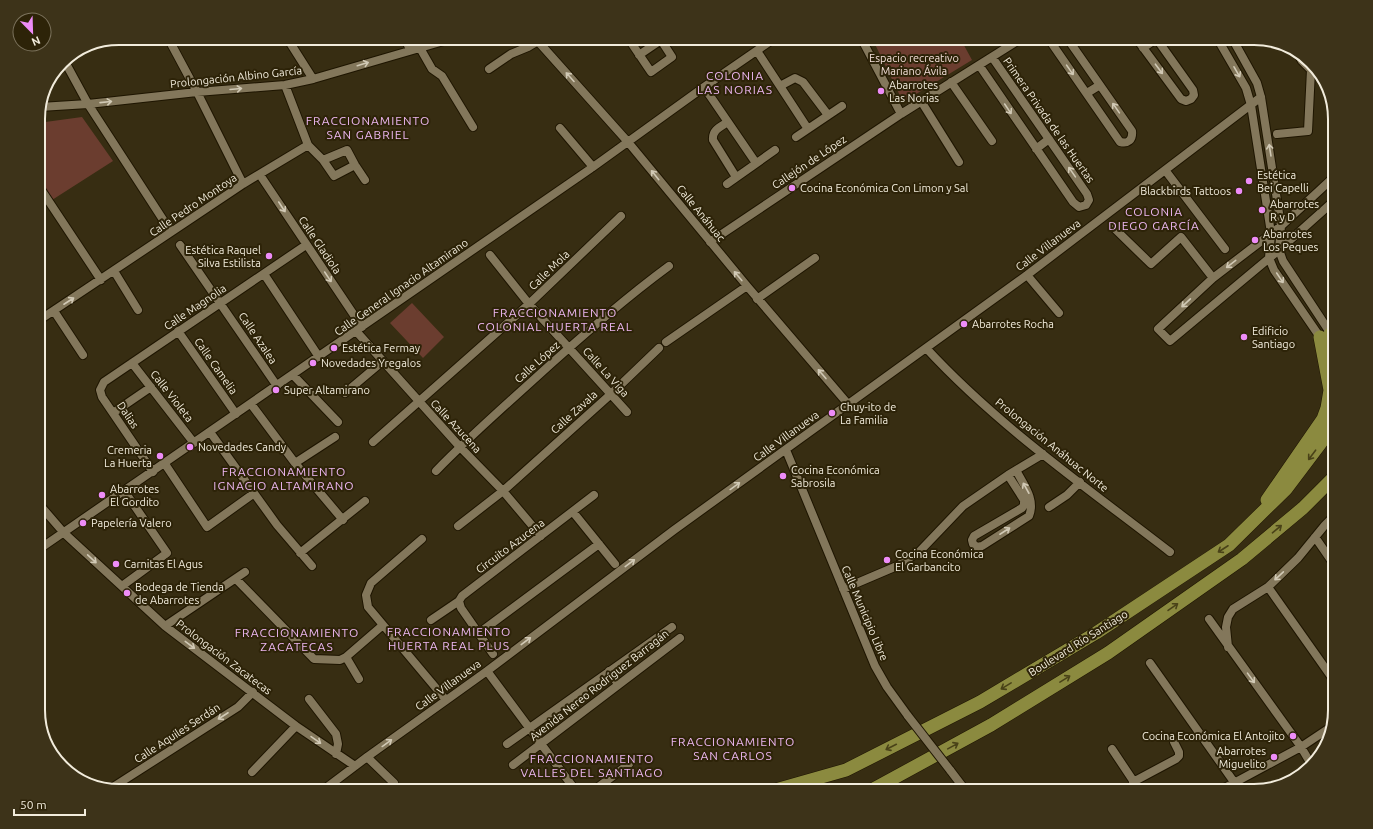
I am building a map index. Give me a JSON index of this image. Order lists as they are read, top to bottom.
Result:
{
  "streets": {
    "main road": ["Boulevard Río Santiago"],
    "street": [
      "Prolongación Albino García",
      "Primera Privada de las Huertas",
      "Callejón de López",
      "Calle Pedro Montoya",
      "Calle Anáhuac",
      "Calle Gladiola",
      "Calle Villanueva",
      "Calle Mola",
      "Calle General Ignacio Altamirano",
      "Calle Magnolia",
      "Calle Azalea",
      "Calle López",
      "Calle Camelia",
      "Calle La Viga",
      "Calle Violeta",
      "Calle Zavala",
      "Dalias",
      "Calle Azucena",
      "Prolongación Anáhuac Norte",
      "Circuito Azucena",
      "Calle Municipio Libre",
      "Prolongación Zacatecas",
      "Avenida Nereo Rodríguez Barragán",
      "Calle Aquiles Serdán"
    ]
  },
  "crossings": [
    ["Primera Privada de las Huertas", "Callejón de López"],
    ["Callejón de López", "Calle Anáhuac"],
    ["Calle Pedro Montoya", "Calle Gladiola"],
    ["Calle Anáhuac", "Calle Villanueva"],
    ["Calle Anáhuac", "Calle General Ignacio Altamirano"],
    ["Calle Gladiola", "Calle General Ignacio Altamirano"],
    ["Calle Gladiola", "Calle Magnolia"],
    ["Calle Gladiola", "Calle Azucena"],
    ["Calle Villanueva", "Prolongación Anáhuac Norte"],
    ["Calle Villanueva", "Calle Municipio Libre"],
    ["Calle Villanueva", "Prolongación Zacatecas"],
    ["Calle Mola", "Calle La Viga"],
    ["Calle Mola", "Calle Azucena"],
    ["Calle General Ignacio Altamirano", "Calle Azalea"],
    ["Calle General Ignacio Altamirano", "Calle Camelia"],
    ["Calle General Ignacio Altamirano", "Calle Violeta"],
    ["Calle General Ignacio Altamirano", "Dalias"],
    ["Calle General Ignacio Altamirano", "Calle Azucena"],
    ["Calle General Ignacio Altamirano", "Prolongación Zacatecas"],
    ["Calle Magnolia", "Calle Azalea"],
    ["Calle Magnolia", "Calle Camelia"],
    ["Calle Magnolia", "Calle Violeta"],
    ["Calle Magnolia", "Dalias"],
    ["Calle López", "Calle La Viga"],
    ["Calle López", "Calle Azucena"],
    ["Calle La Viga", "Calle Zavala"],
    ["Calle Zavala", "Calle Azucena"],
    ["Calle Azucena", "Circuito Azucena"],
    ["Prolongación Zacatecas", "Calle Aquiles Serdán"]
  ],
  "one_way": ["Prolongación Albino García", "Calle Anáhuac", "Prolongación Zacatecas"],
  "districts": [
    "COLONIA LAS NORIAS",
    "FRACCIONAMIENTO SAN GABRIEL",
    "COLONIA DIEGO GARCÍA",
    "FRACCIONAMIENTO COLONIAL HUERTA REAL",
    "FRACCIONAMIENTO IGNACIO ALTAMIRANO",
    "FRACCIONAMIENTO HUERTA REAL PLUS",
    "FRACCIONAMIENTO ZACATECAS",
    "FRACCIONAMIENTO SAN CARLOS",
    "FRACCIONAMIENTO VALLES DEL SANTIAGO"
  ],
  "parks": ["Espacio recreativo Mariano Ávila"],
  "places": [
    "Abarrotes Las Norias",
    "Estética Bei Capelli",
    "Cocina Económica Con Limon y Sal",
    "Blackbirds Tattoos",
    "Abarrotes R y D",
    "Abarrotes Los Peques",
    "Estética Raquel Silva Estilista",
    "Abarrotes Rocha",
    "Edificio Santiago",
    "Estética Fermay",
    "Novedades Yregalos",
    "Super Altamirano",
    "Chuy-ito de La Familia",
    "Novedades Candy",
    "Cremeria La Huerta",
    "Cocina Económica Sabrosila",
    "Abarrotes El Gordito",
    "Papelería Valero",
    "Cocina Económica El Garbancito",
    "Carnitas El Agus",
    "Bodega de Tienda de Abarrotes",
    "Cocina Económica El Antojito",
    "Abarrotes Miguelito"
  ],
  "scale_bar": "50 m",
  "north": "bottom right"
}
